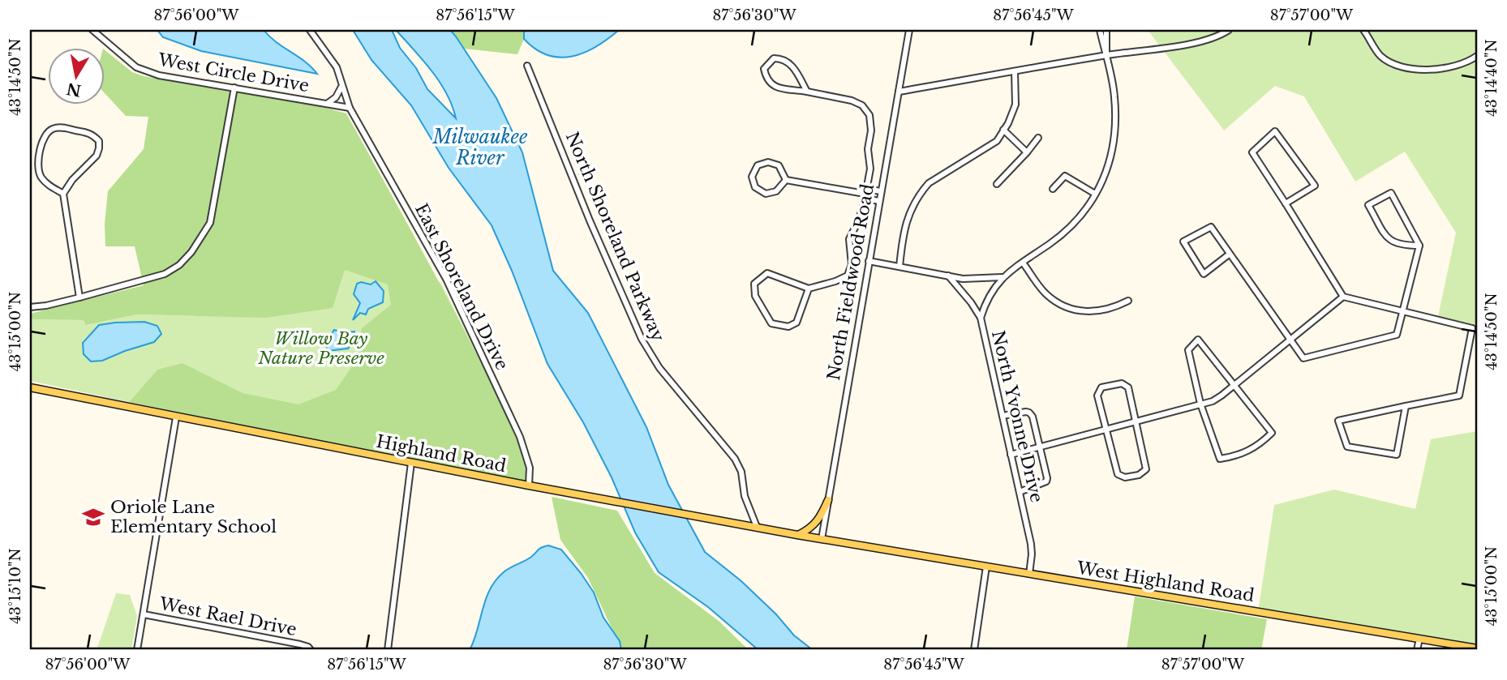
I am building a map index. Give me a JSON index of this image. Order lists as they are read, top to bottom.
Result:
{
  "streets": {
    "main road": ["Highland Road", "West Highland Road"],
    "street": [
      "West Circle Drive",
      "North Shoreland Parkway",
      "North Fieldwood Road",
      "East Shoreland Drive",
      "North Yvonne Drive",
      "West Rael Drive"
    ]
  },
  "crossings": [
    ["West Circle Drive", "East Shoreland Drive"],
    ["North Shoreland Parkway", "Highland Road"],
    ["North Fieldwood Road", "Highland Road"],
    ["East Shoreland Drive", "Highland Road"],
    ["North Yvonne Drive", "West Highland Road"],
    ["Highland Road", "West Highland Road"]
  ],
  "water": ["Milwaukee River"],
  "parks": ["Willow Bay Nature Preserve"],
  "places": {
    "school or university": ["Oriole Lane Elementary School"]
  },
  "north": "bottom",
  "coordinates": [
    "87°56'00\"W",
    "87°56'15\"W",
    "87°56'30\"W",
    "87°56'45\"W",
    "87°57'00\"W",
    "43°14'50\"N",
    "43°14'40\"N",
    "43°15'00\"N",
    "43°15'10\"N"
  ]
}
